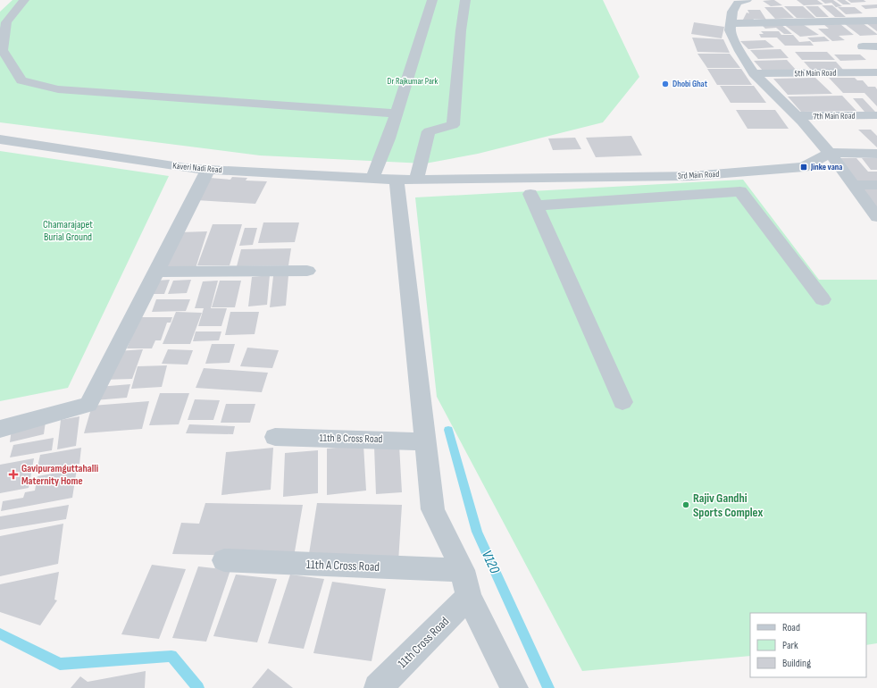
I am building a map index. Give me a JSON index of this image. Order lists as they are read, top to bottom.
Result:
{
  "streets": {
    "street": [
      "5th Main Road",
      "7th Main Road",
      "Kaveri Nadi Road",
      "3rd Main Road",
      "11th B Cross Road",
      "11th A Cross Road",
      "11th Cross Road"
    ]
  },
  "crossings": [
    ["Kaveri Nadi Road", "3rd Main Road"]
  ],
  "water": ["V120"],
  "parks": ["Dr Rajkumar Park", "Chamarajapet Burial Ground"],
  "places": {
    "other": ["Dhobi Ghat", "Rajiv Gandhi Sports Complex"],
    "transit": ["Jinke vana"],
    "health": ["Gavipuramguttahalli Maternity Home"]
  },
  "legend": ["Road", "Park", "Building"]
}
